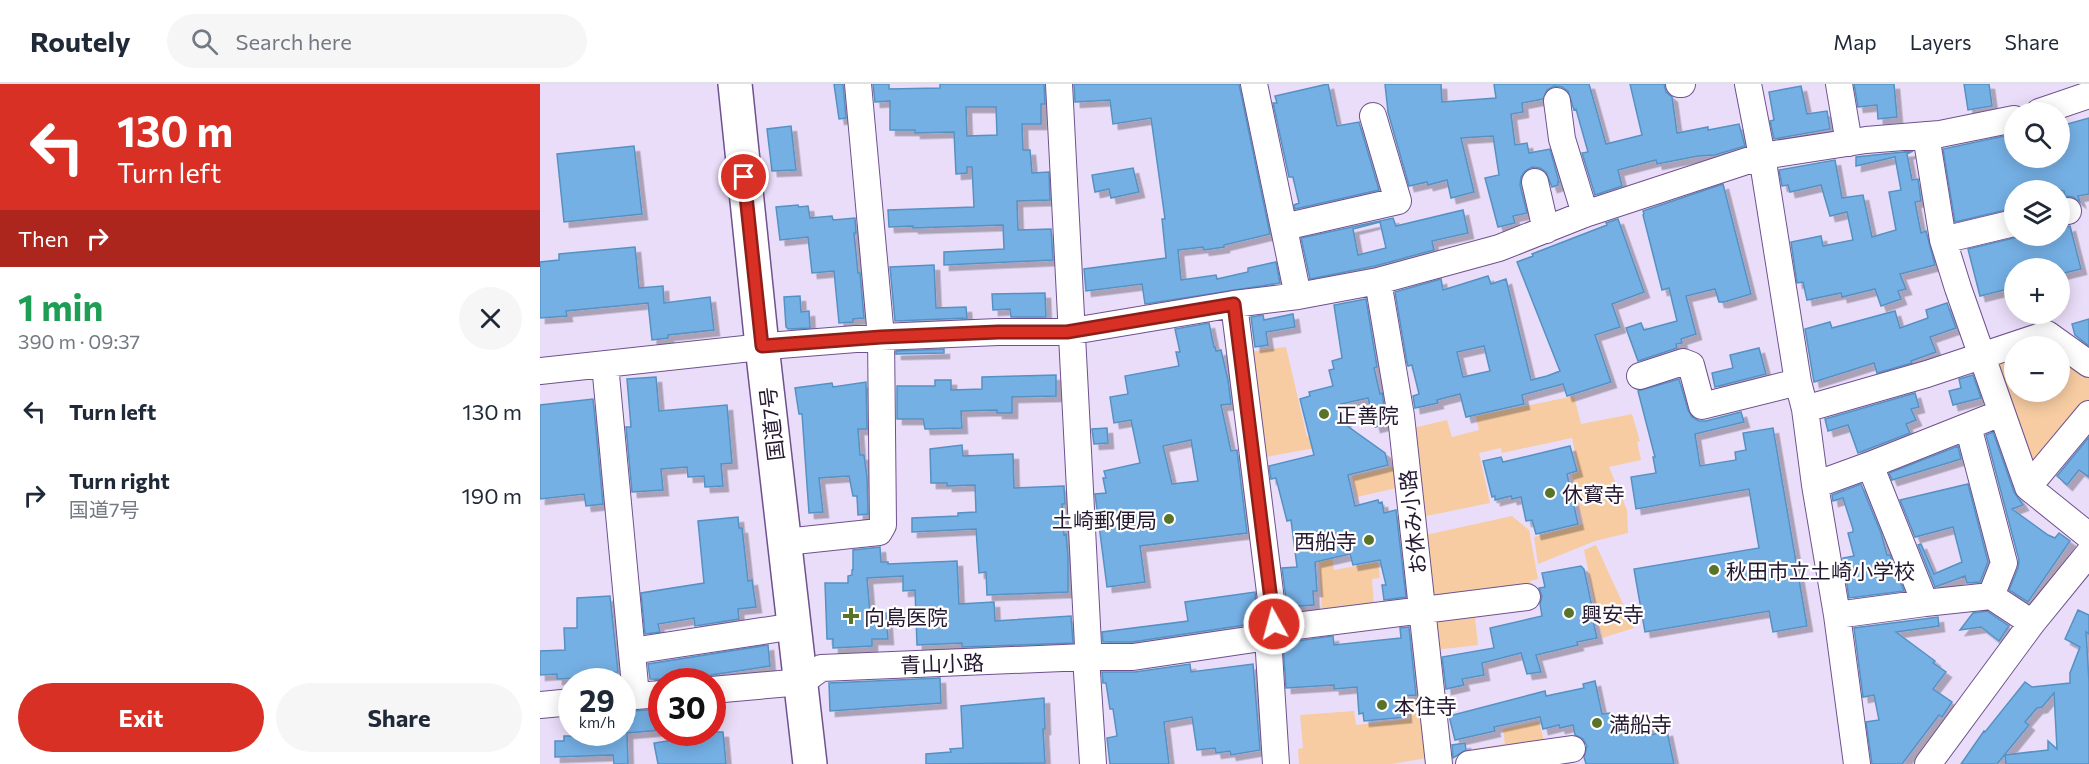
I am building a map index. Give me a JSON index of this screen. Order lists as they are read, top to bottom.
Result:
{
  "streets": {
    "highway": ["国道7号"],
    "street": ["お休み小路", "青山小路"]
  },
  "crossings": [
    ["国道7号", "青山小路"],
    ["お休み小路", "青山小路"]
  ],
  "places": {
    "other": [
      "正善院",
      "休寳寺",
      "土崎郵便局",
      "西船寺",
      "秋田市立土崎小学校",
      "興安寺",
      "本住寺",
      "満船寺"
    ],
    "health": ["向島医院"]
  },
  "page": {
    "header": "Routely",
    "search": "Search here",
    "nav": ["Map", "Layers", "Share"],
    "turn": ["130 m", "Turn left"],
    "map_buttons": ["+", "−"],
    "then": "Then",
    "heading": ["1 min", "390 m · 09:37"],
    "list": [
      {
        "name": "Turn left",
        "value": "130 m"
      },
      {
        "name": "Turn right",
        "note": "国道7号",
        "value": "190 m"
      }
    ],
    "speed": "29 km/h",
    "limit": "30",
    "buttons": ["Exit", "Share"]
  }
}
